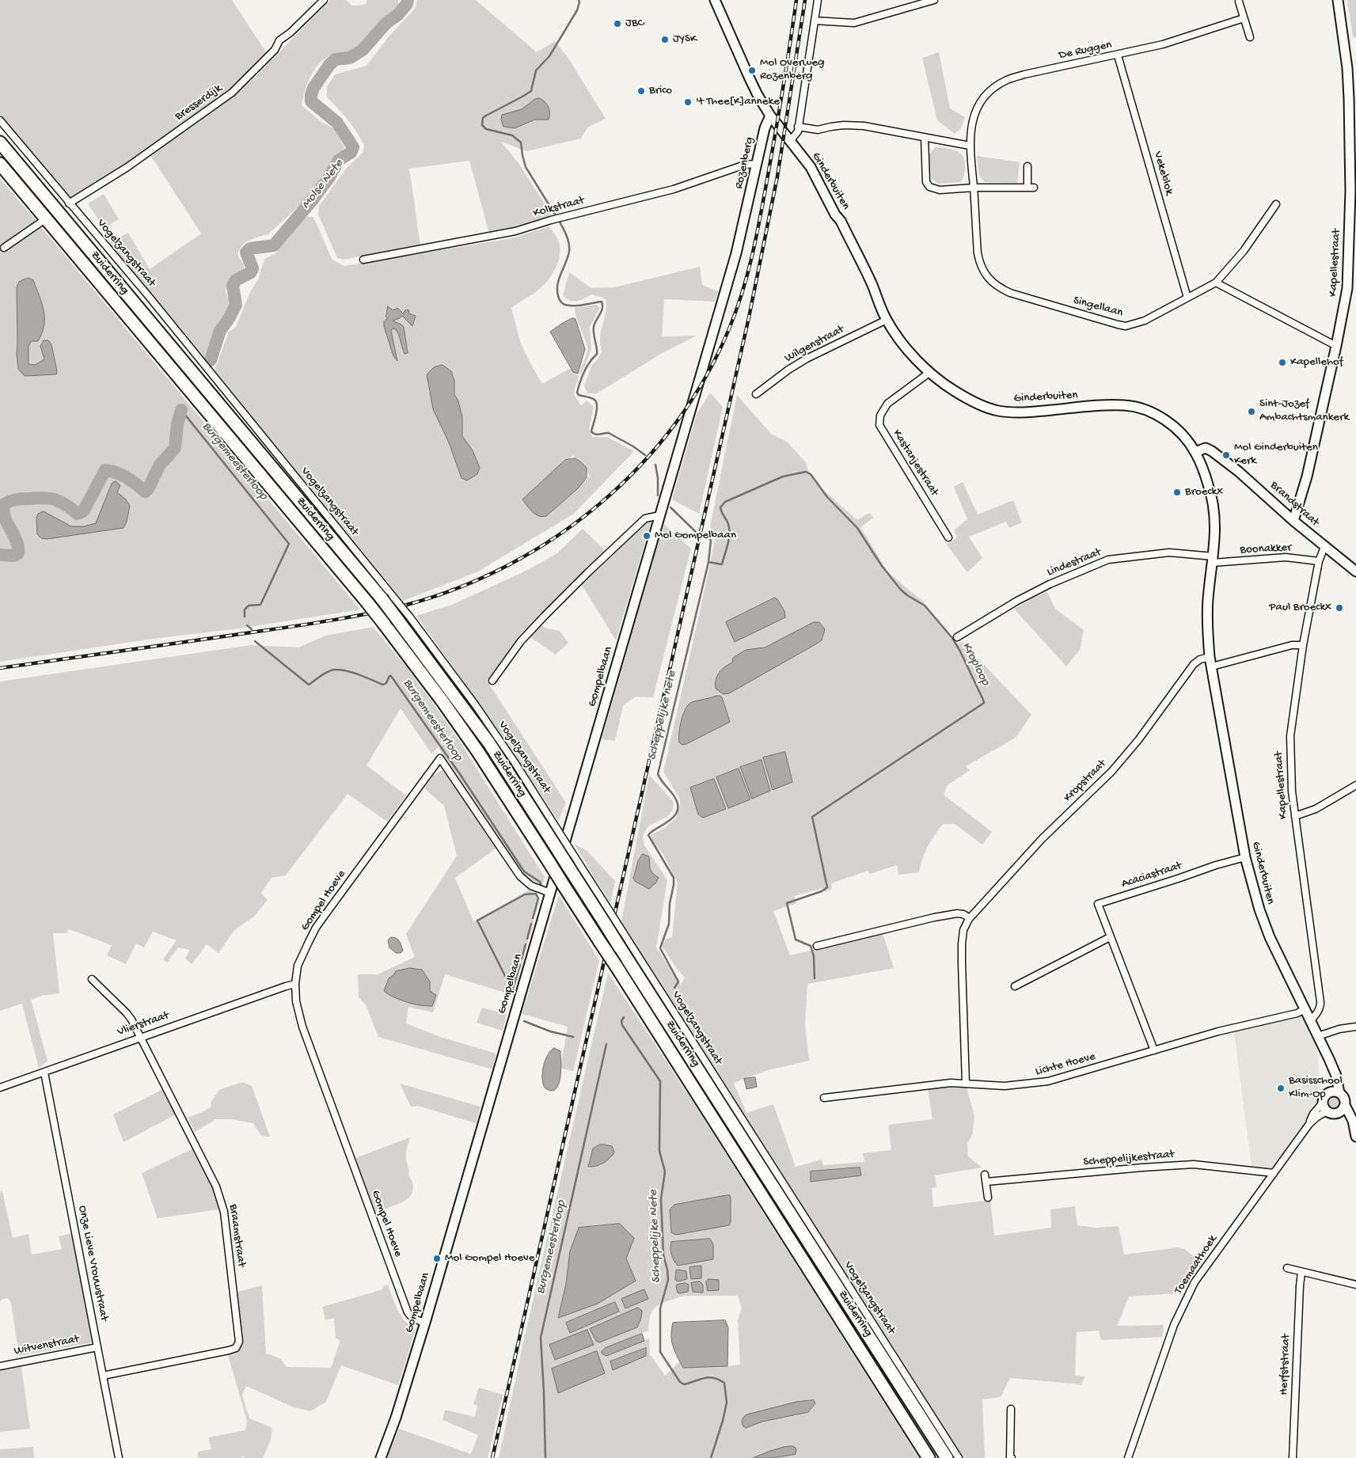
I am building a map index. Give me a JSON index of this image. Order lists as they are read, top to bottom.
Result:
{
  "streets": {
    "highway": ["Zuiderring"],
    "street": [
      "De Ruggen",
      "Bresserdijk",
      "Rozenberg",
      "Vekeblok",
      "Ginderbuiten",
      "Kolkstraat",
      "Vogelzangstraat",
      "Kapellestraat",
      "Singellaan",
      "Wilgenstraat",
      "Kastanjestraat",
      "Brandstraat",
      "Boonakker",
      "Lindestraat",
      "Gompelbaan",
      "Kropstraat",
      "Acaciastraat",
      "Gompel Hoeve",
      "Vlierstraat",
      "Lichte Hoeve",
      "Scheppelijkestraat",
      "Braamstraat",
      "Onze Lieve Vrouwstraat",
      "Toemaathoek",
      "Witvenstraat",
      "Herfststraat"
    ]
  },
  "crossings": [
    ["De Ruggen", "Vekeblok"],
    ["De Ruggen", "Singellaan"],
    ["Bresserdijk", "Vogelzangstraat"],
    ["Rozenberg", "Ginderbuiten"],
    ["Rozenberg", "Kolkstraat"],
    ["Rozenberg", "Gompelbaan"],
    ["Vekeblok", "Singellaan"],
    ["Ginderbuiten", "Kapellestraat"],
    ["Ginderbuiten", "Wilgenstraat"],
    ["Ginderbuiten", "Kastanjestraat"],
    ["Ginderbuiten", "Brandstraat"],
    ["Ginderbuiten", "Boonakker"],
    ["Ginderbuiten", "Lindestraat"],
    ["Ginderbuiten", "Kropstraat"],
    ["Ginderbuiten", "Acaciastraat"],
    ["Ginderbuiten", "Lichte Hoeve"],
    ["Ginderbuiten", "Toemaathoek"],
    ["Vogelzangstraat", "Zuiderring"],
    ["Kapellestraat", "Brandstraat"],
    ["Kapellestraat", "Boonakker"],
    ["Boonakker", "Lindestraat"],
    ["Gompelbaan", "Gompel Hoeve"],
    ["Kropstraat", "Lichte Hoeve"],
    ["Acaciastraat", "Lichte Hoeve"],
    ["Gompel Hoeve", "Vlierstraat"],
    ["Vlierstraat", "Braamstraat"],
    ["Vlierstraat", "Onze Lieve Vrouwstraat"],
    ["Scheppelijkestraat", "Toemaathoek"],
    ["Braamstraat", "Onze Lieve Vrouwstraat"],
    ["Onze Lieve Vrouwstraat", "Witvenstraat"]
  ],
  "water": [
    "Molse Nete",
    "Burgemeesterloop",
    "Kroploop",
    "Scheppelijke nete",
    "Scheppelijke Nete"
  ],
  "places": [
    "JBC",
    "JYSK",
    "Mol Overweg Rozenberg",
    "Brico",
    "'t Thee[K]anneke",
    "Kapellehof",
    "Sint-Jozef Ambachtsmankerk",
    "Mol Ginderbuiten Kerk",
    "Broeckx",
    "Mol Gompelbaan",
    "Paul Broeckx",
    "Basisschool Klim-Op",
    "Mol Gompel Hoeve"
  ]
}
